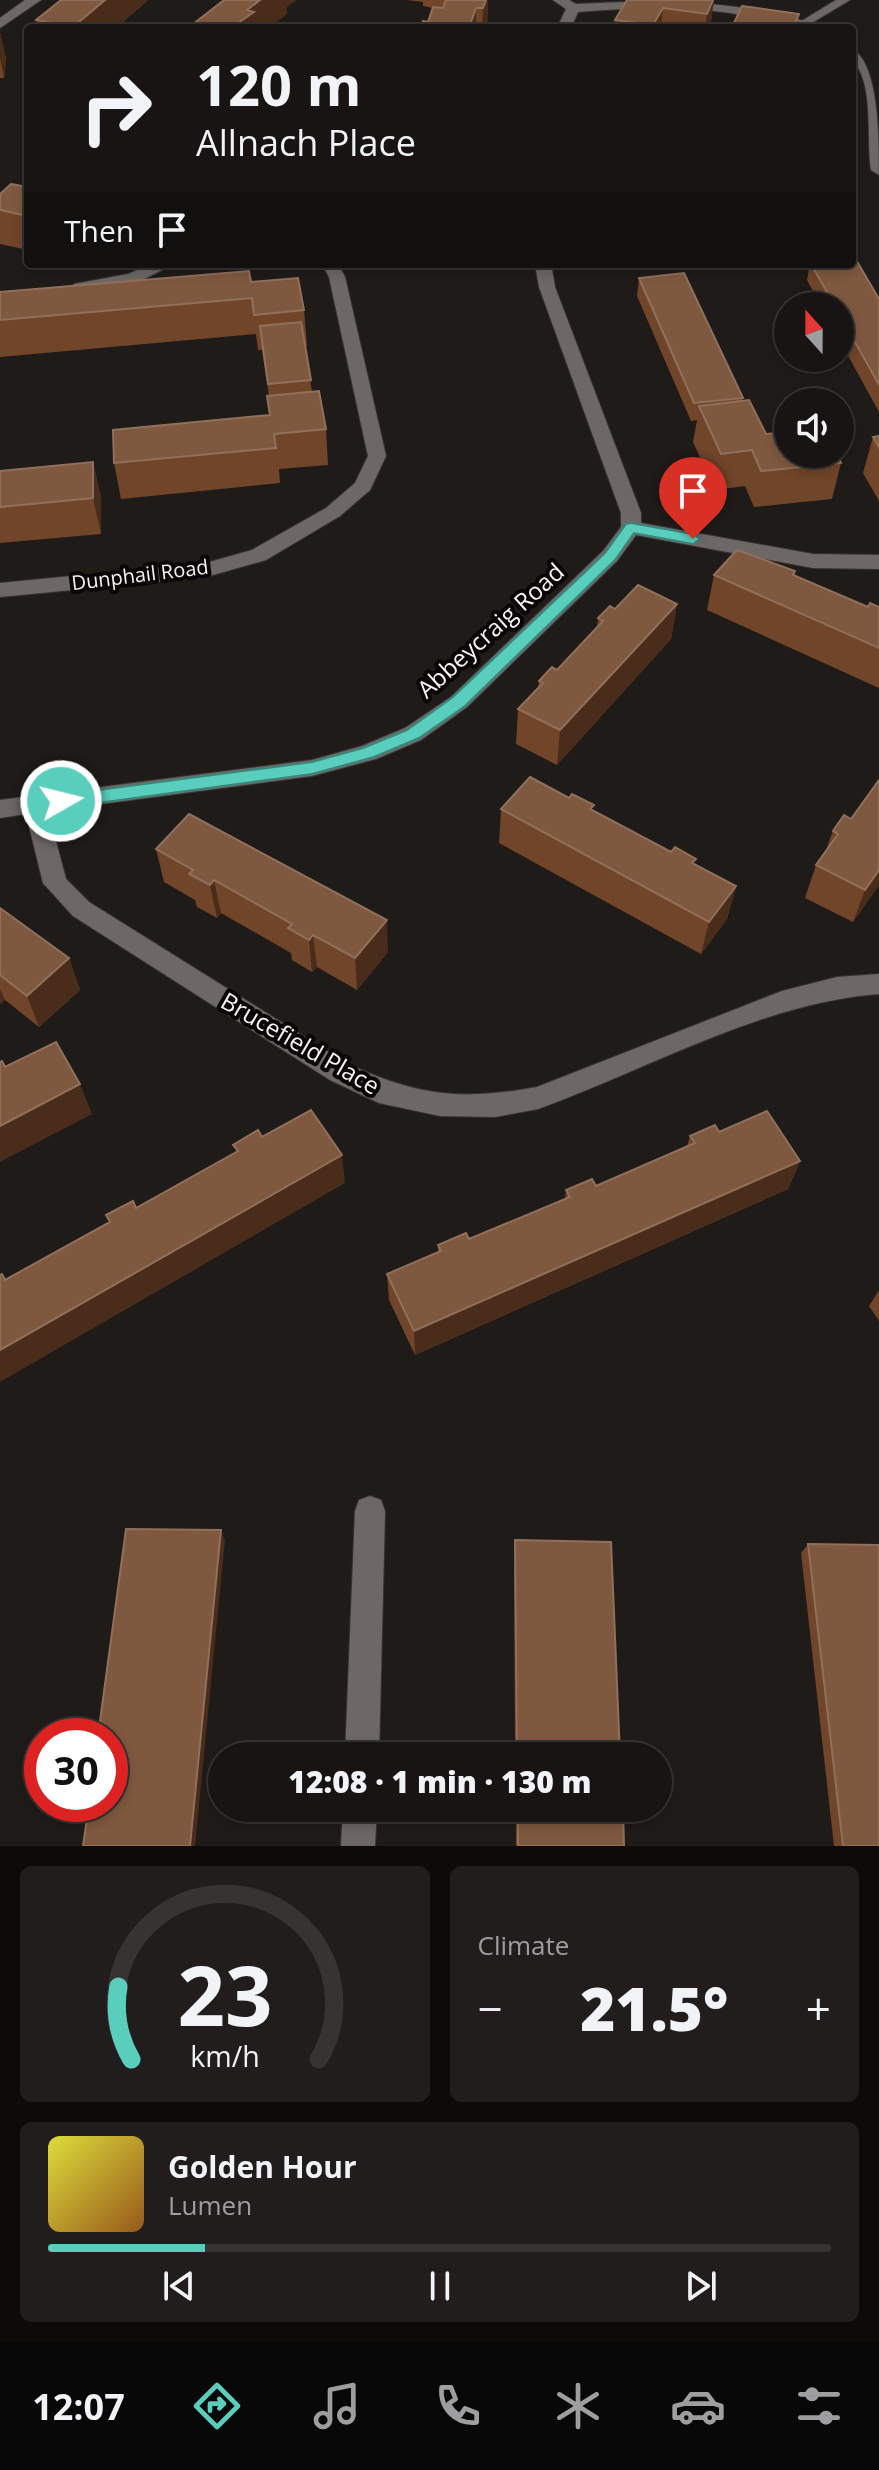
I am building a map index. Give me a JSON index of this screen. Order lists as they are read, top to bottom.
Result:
{
  "streets": {
    "street": ["Dunphail Road", "Abbeycraig Road", "Brucefield Place"]
  },
  "crossings": [
    ["Abbeycraig Road", "Brucefield Place"]
  ],
  "north": "top",
  "page": {
    "turn": ["120 m", "Allnach Place"],
    "then": "Then",
    "limit": "30",
    "trip": "12:08 · 1 min · 130 m",
    "tile": "Climate",
    "heat": ["−", "21.5°", "+"],
    "song": ["Golden Hour", "Lumen"],
    "tabs": "12:07",
    "gauge": ["23", "km/h"]
  }
}
